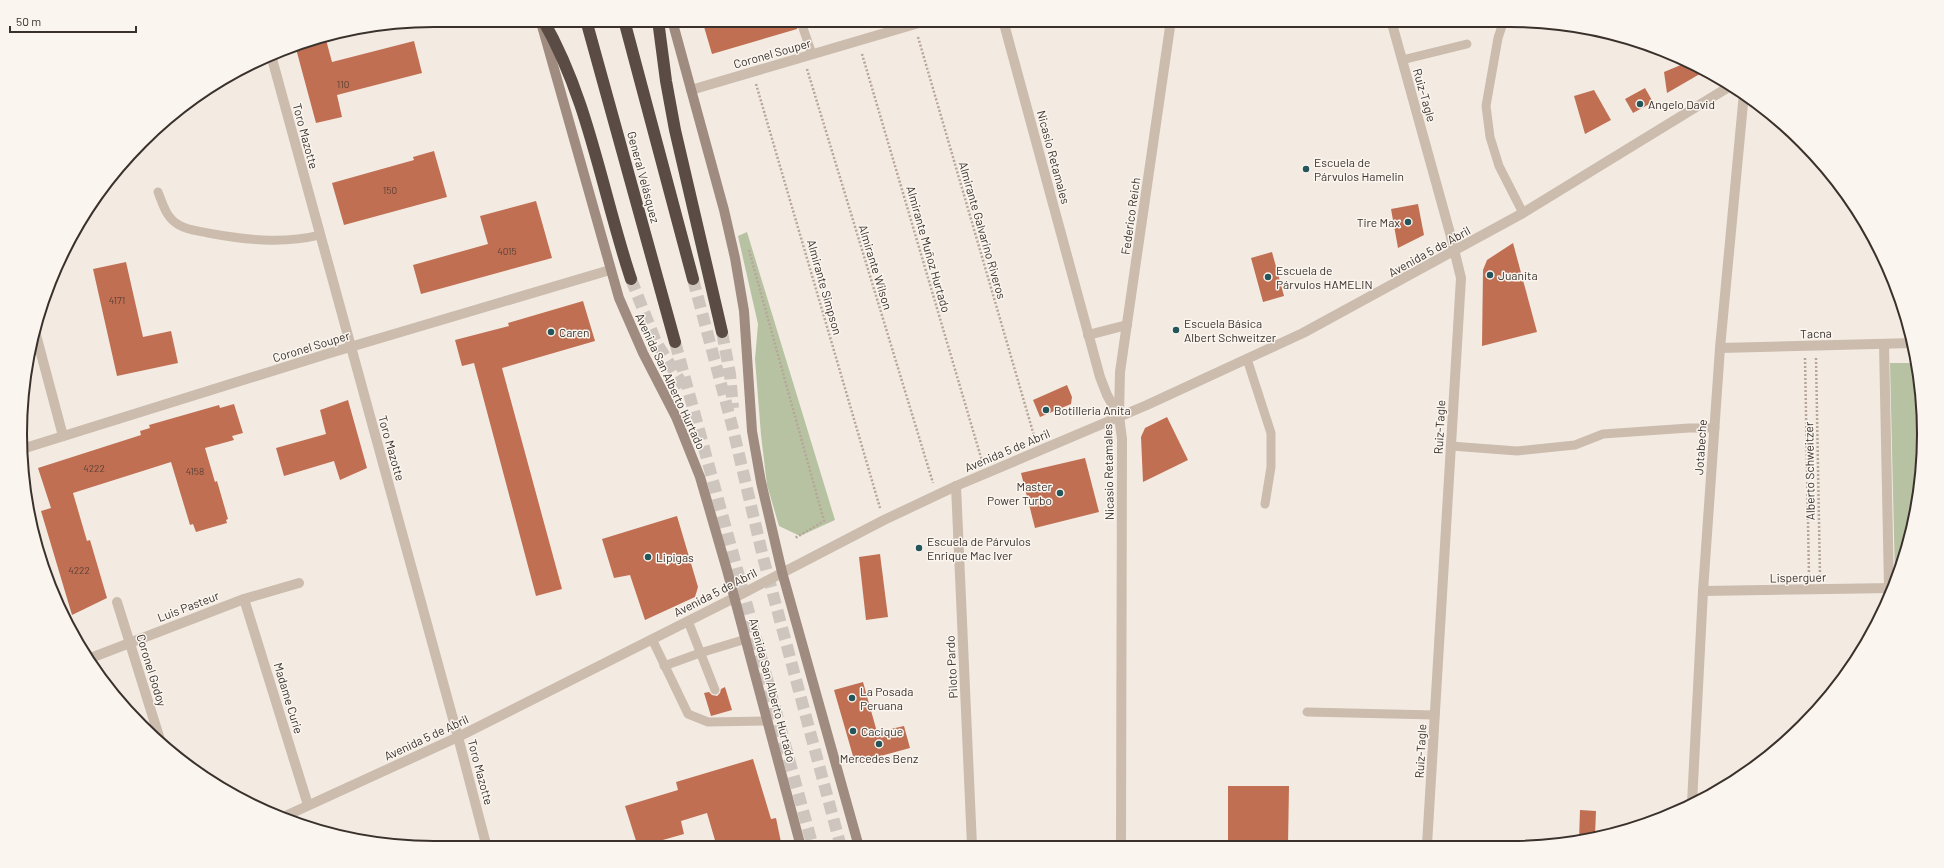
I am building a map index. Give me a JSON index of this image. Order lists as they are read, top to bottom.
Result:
{
  "streets": {
    "highway": ["General Velásquez"],
    "main road": ["Avenida San Alberto Hurtado"],
    "street": [
      "Coronel Souper",
      "Ruiz-Tagle",
      "Toro Mazotte",
      "Nicasio Retamales",
      "Federico Reich",
      "Avenida 5 de Abril",
      "Tacna",
      "Jotabeche",
      "Lisperguer",
      "Luis Pasteur",
      "Piloto Pardo",
      "Coronel Godoy",
      "Madame Curie"
    ],
    "path": [
      "Almirante Galvarino Riveros",
      "Almirante Muñoz Hurtado",
      "Almirante Wilson",
      "Almirante Simpson",
      "Alberto Schweitzer"
    ]
  },
  "crossings": [
    ["Coronel Souper", "Toro Mazotte"],
    ["Coronel Souper", "Avenida San Alberto Hurtado"],
    ["Ruiz-Tagle", "Avenida 5 de Abril"],
    ["Toro Mazotte", "Avenida 5 de Abril"],
    ["Nicasio Retamales", "Federico Reich"],
    ["Nicasio Retamales", "Avenida 5 de Abril"],
    ["Federico Reich", "Avenida 5 de Abril"],
    ["Avenida 5 de Abril", "Avenida San Alberto Hurtado"],
    ["Avenida 5 de Abril", "Piloto Pardo"],
    ["Avenida 5 de Abril", "Madame Curie"],
    ["Tacna", "Jotabeche"],
    ["Jotabeche", "Lisperguer"],
    ["Luis Pasteur", "Coronel Godoy"],
    ["Luis Pasteur", "Madame Curie"]
  ],
  "places": [
    "Angelo David",
    "Escuela de Párvulos Hamelin",
    "Tire Max",
    "Juanita",
    "Escuela de Párvulos HAMELIN",
    "Escuela Básica Albert Schweitzer",
    "Caren",
    "Botilleria Anita",
    "Master Power Turbo",
    "Escuela de Párvulos Enrique Mac Iver",
    "Lipigas",
    "La Posada Peruana",
    "Cacique",
    "Mercedes Benz"
  ],
  "house_numbers": [
    "110",
    "150",
    "4015",
    "4171",
    "4222",
    "4158",
    "4222"
  ],
  "scale_bar": "50 m"
}
